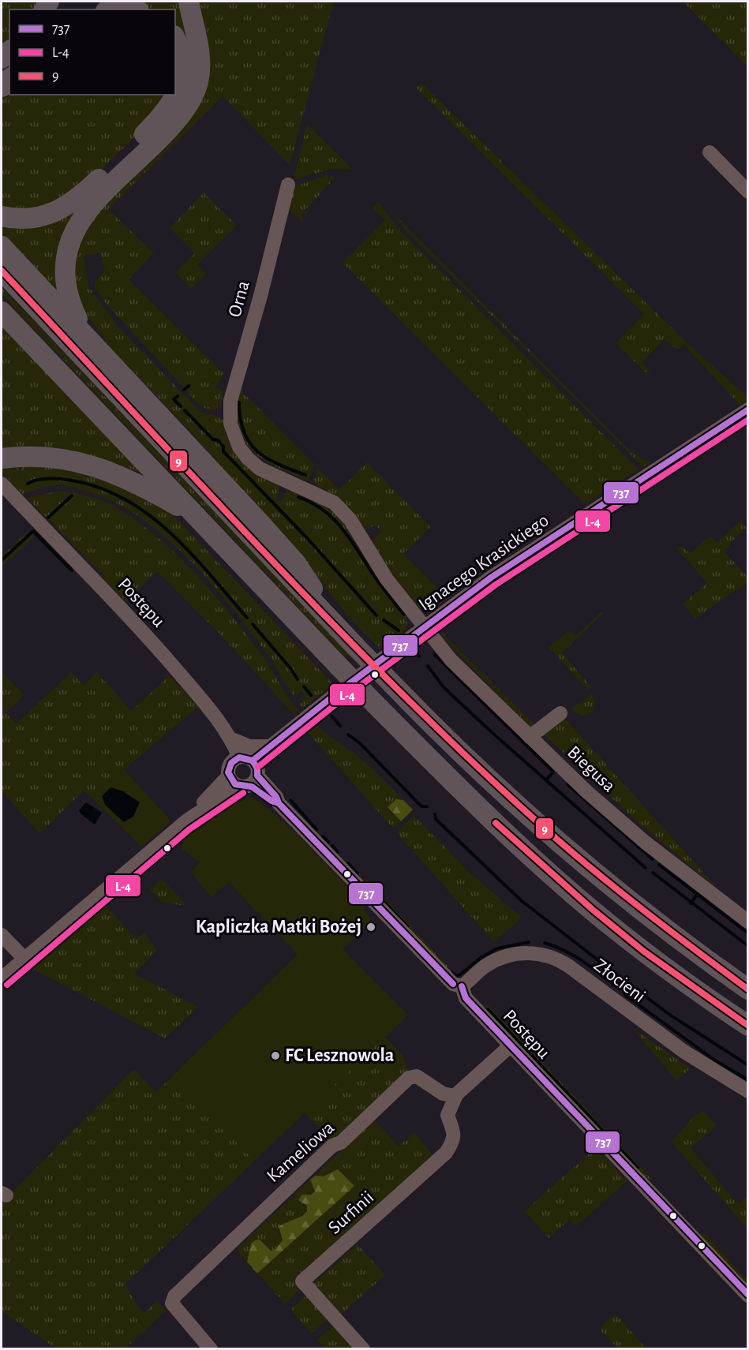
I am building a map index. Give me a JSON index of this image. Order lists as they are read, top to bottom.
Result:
{
  "streets": {
    "street": [
      "Orna",
      "Ignacego Krasickiego",
      "Postępu",
      "Biegusa",
      "Złocieni",
      "Kameliowa",
      "Surfinii"
    ]
  },
  "crossings": [
    ["Orna", "Biegusa"],
    ["Ignacego Krasickiego", "Postępu"],
    ["Ignacego Krasickiego", "Biegusa"],
    ["Postępu", "Złocieni"],
    ["Kameliowa", "Surfinii"]
  ],
  "places": ["Kapliczka Matki Bożej", "FC Lesznowola"],
  "lines": ["transit line 9", "transit line 737", "transit line L-4"],
  "legend": ["737", "L-4", "9"]
}
